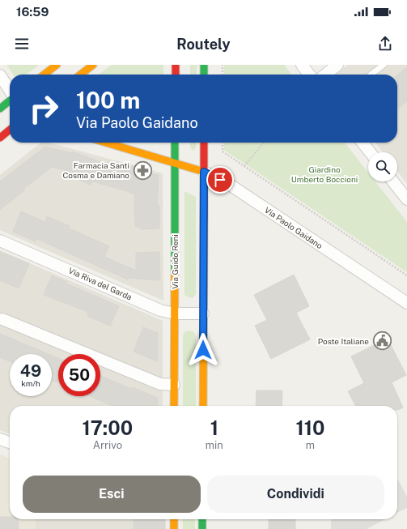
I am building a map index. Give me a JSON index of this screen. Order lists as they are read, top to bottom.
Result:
{
  "streets": {
    "main road": ["Via Paolo Gaidano", "Via Guido Reni"],
    "street": ["Via Riva del Garda"]
  },
  "crossings": [
    ["Via Paolo Gaidano", "Via Guido Reni"],
    ["Via Guido Reni", "Via Riva del Garda"]
  ],
  "parks": ["Giardino Umberto Boccioni"],
  "places": {
    "pharmacy": ["Farmacia Santi Cosma e Damiano"],
    "public building": ["Poste Italiane"]
  },
  "page": {
    "status": "16:59",
    "header": "Routely",
    "turn": ["100 m", "Via Paolo Gaidano"],
    "speed": "49 km/h",
    "limit": "50",
    "eta": [
      "17:00",
      "Arrivo",
      "1",
      "min",
      "110",
      "m"
    ],
    "buttons": ["Esci", "Condividi"]
  }
}
